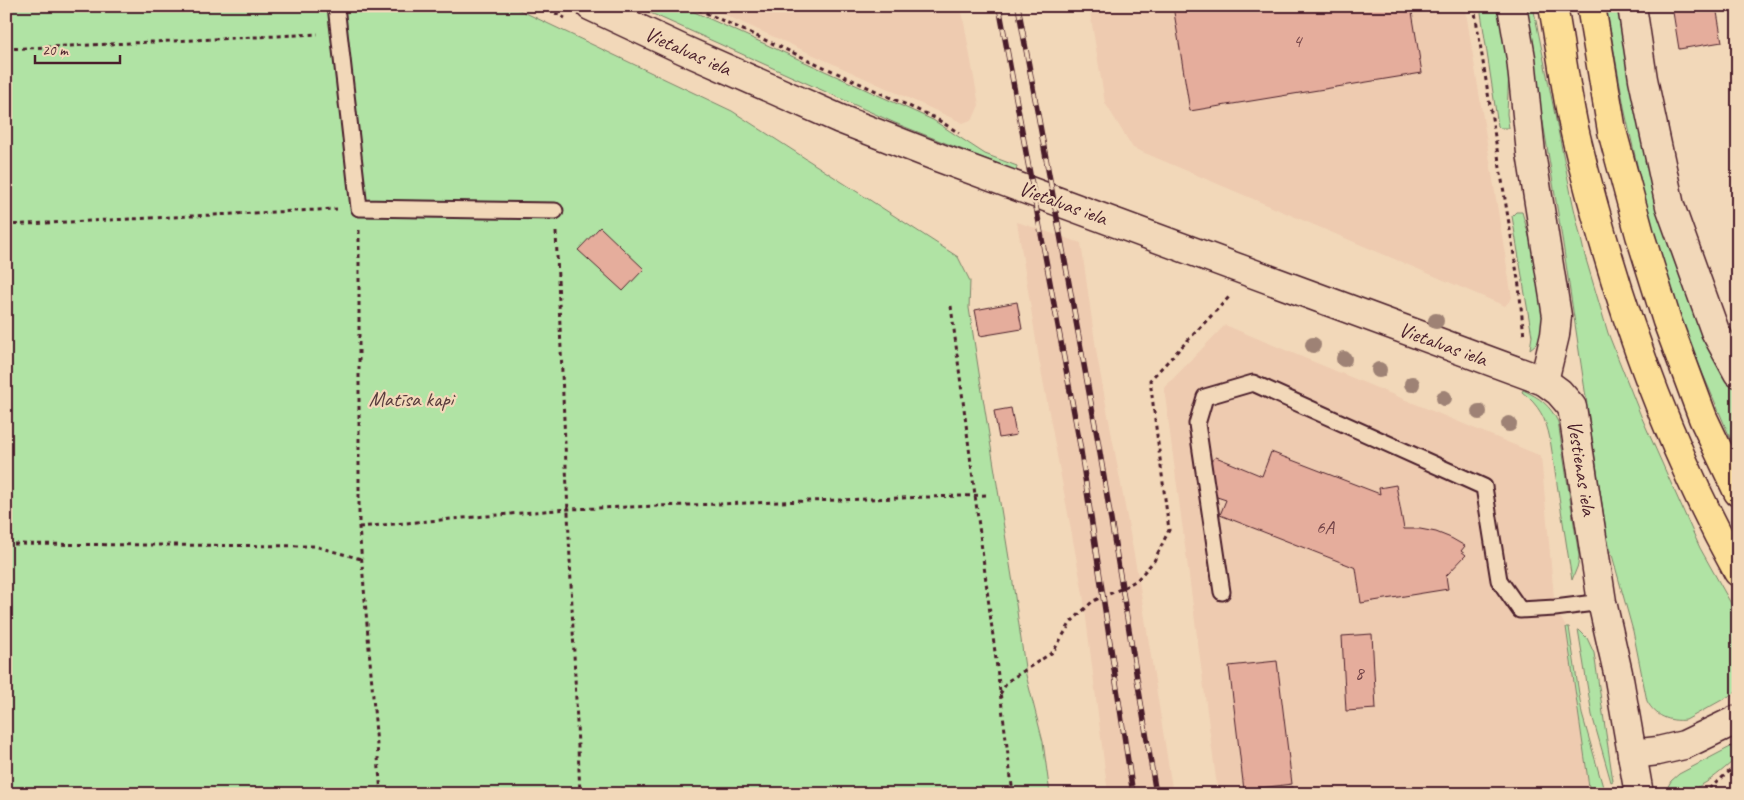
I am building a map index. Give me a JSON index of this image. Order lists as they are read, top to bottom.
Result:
{
  "streets": {
    "street": ["Vietalvas iela", "Vestienas iela"]
  },
  "crossings": [
    ["Vietalvas iela", "Vestienas iela"]
  ],
  "parks": ["Matīsa kapi"],
  "house_numbers": ["4", "6A", "8"],
  "scale_bar": "20 m"
}
